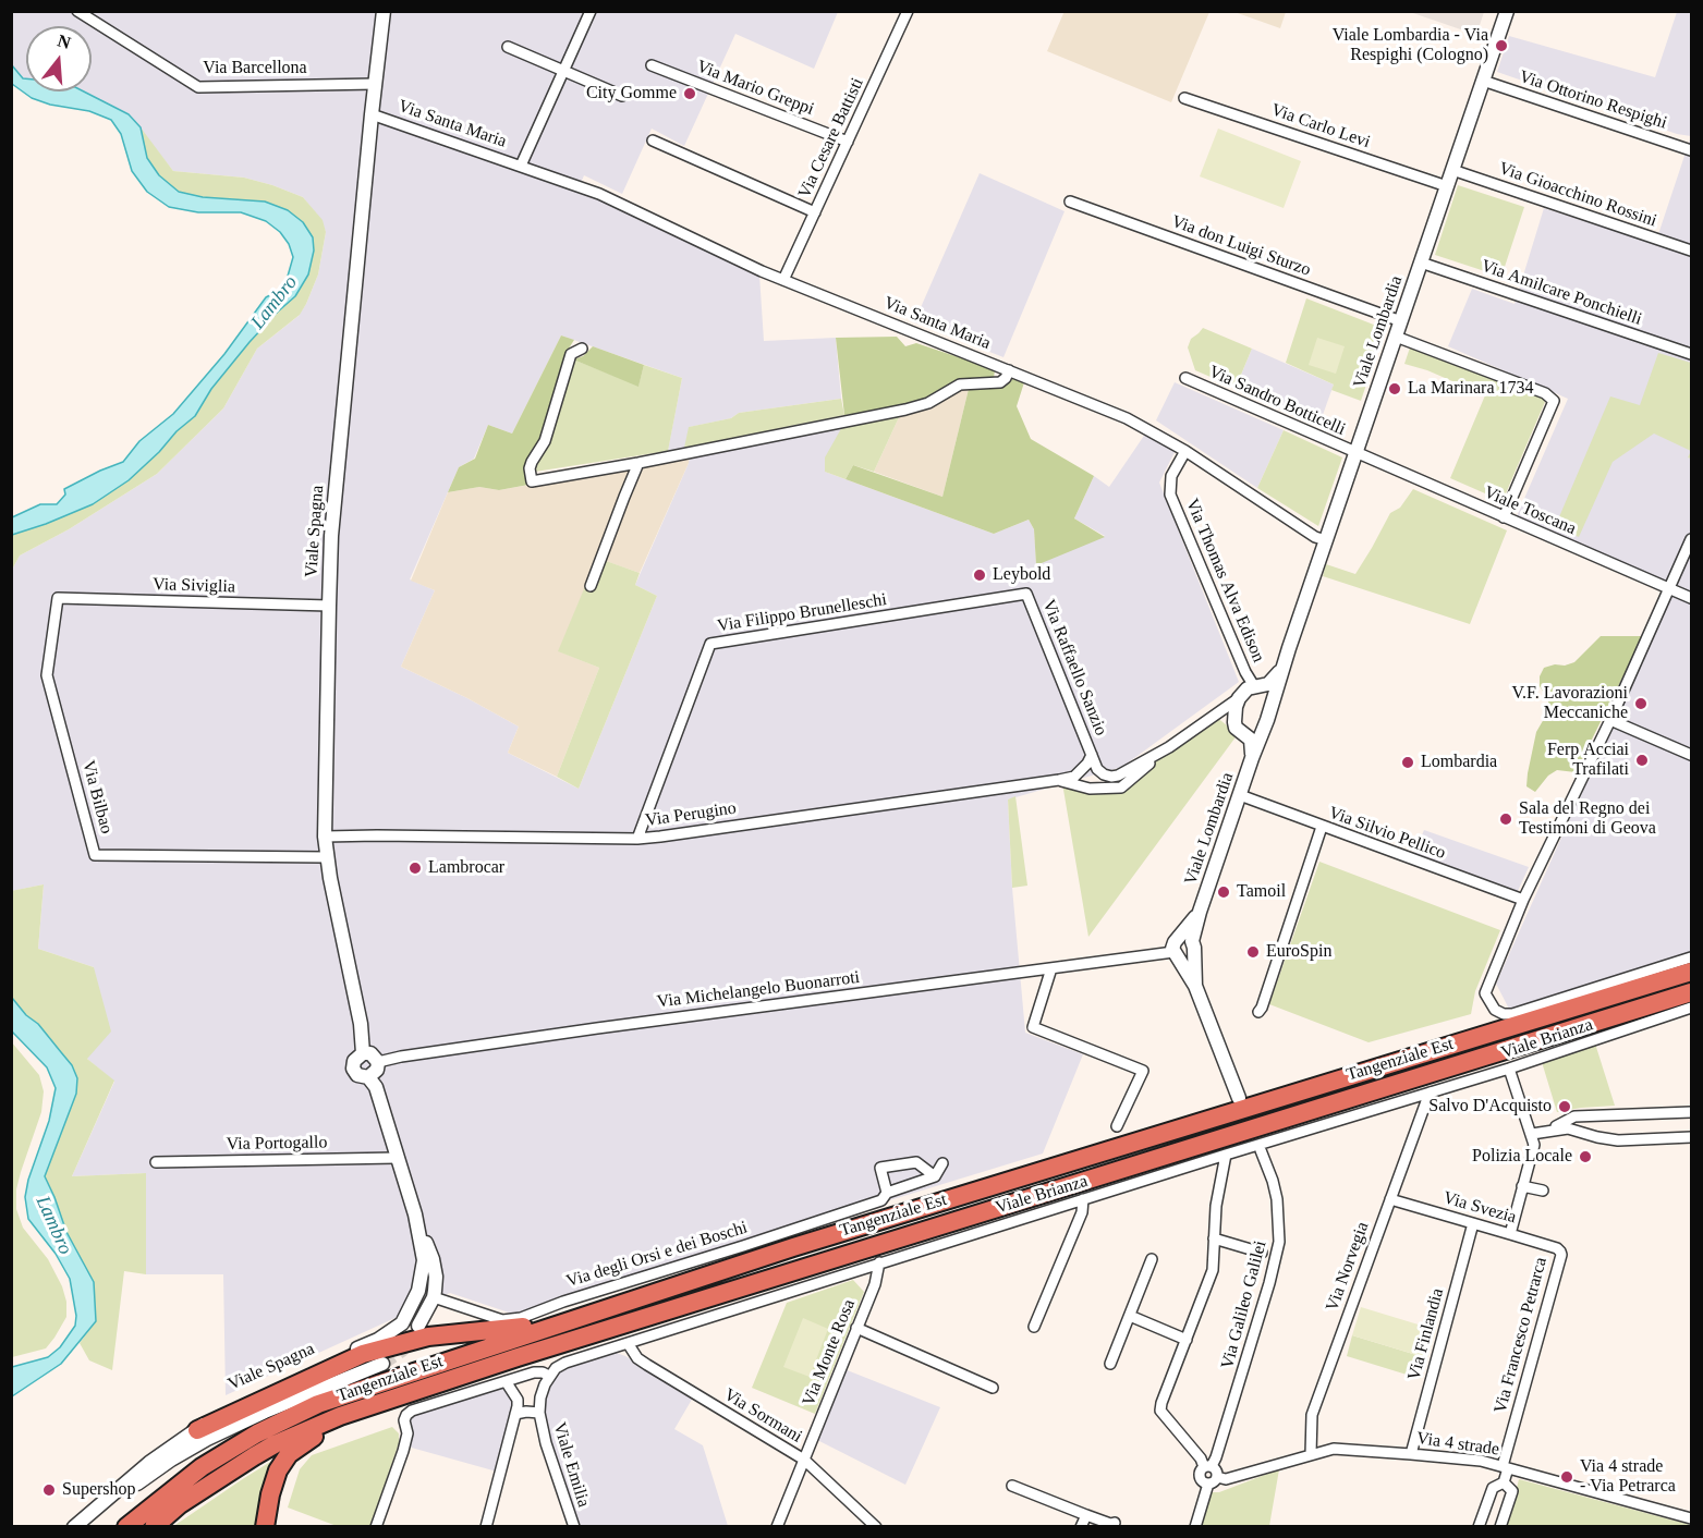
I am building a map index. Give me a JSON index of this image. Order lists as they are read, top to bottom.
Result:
{
  "streets": {
    "highway": ["Tangenziale Est"],
    "street": [
      "Via Barcellona",
      "Via Mario Greppi",
      "Via Ottorino Respighi",
      "Via Santa Maria",
      "Via Carlo Levi",
      "Via Cesare Battisti",
      "Via Gioacchino Rossini",
      "Via don Luigi Sturzo",
      "Via Amilcare Ponchielli",
      "Viale Lombardia",
      "Via Sandro Botticelli",
      "Viale Toscana",
      "Viale Spagna",
      "Via Thomas Alva Edison",
      "Via Siviglia",
      "Via Filippo Brunelleschi",
      "Via Raffaello Sanzio",
      "Via Bilbao",
      "Via Perugino",
      "Via Silvio Pellico",
      "Via Michelangelo Buonarroti",
      "Viale Brianza",
      "Via Portogallo",
      "Via Svezia",
      "Via degli Orsi e dei Boschi",
      "Via Norvegia",
      "Via Galileo Galilei",
      "Via Finlandia",
      "Via Francesco Petrarca",
      "Via Monte Rosa",
      "Via Sormani",
      "Via 4 strade",
      "Viale Emilia"
    ]
  },
  "crossings": [
    ["Via Barcellona", "Viale Spagna"],
    ["Via Mario Greppi", "Via Cesare Battisti"],
    ["Via Ottorino Respighi", "Viale Lombardia"],
    ["Via Santa Maria", "Via Cesare Battisti"],
    ["Via Santa Maria", "Viale Lombardia"],
    ["Via Santa Maria", "Viale Spagna"],
    ["Via Santa Maria", "Via Thomas Alva Edison"],
    ["Via Carlo Levi", "Viale Lombardia"],
    ["Via Gioacchino Rossini", "Viale Lombardia"],
    ["Via don Luigi Sturzo", "Viale Lombardia"],
    ["Via Amilcare Ponchielli", "Viale Lombardia"],
    ["Viale Lombardia", "Via Sandro Botticelli"],
    ["Viale Lombardia", "Viale Toscana"],
    ["Viale Lombardia", "Via Thomas Alva Edison"],
    ["Viale Lombardia", "Via Perugino"],
    ["Viale Lombardia", "Via Silvio Pellico"],
    ["Viale Lombardia", "Via Michelangelo Buonarroti"],
    ["Via Sandro Botticelli", "Viale Toscana"],
    ["Viale Spagna", "Via Siviglia"],
    ["Viale Spagna", "Via Bilbao"],
    ["Viale Spagna", "Via Perugino"],
    ["Viale Spagna", "Via Michelangelo Buonarroti"],
    ["Viale Spagna", "Via Portogallo"],
    ["Viale Spagna", "Via degli Orsi e dei Boschi"],
    ["Via Thomas Alva Edison", "Via Perugino"],
    ["Via Siviglia", "Via Bilbao"],
    ["Via Filippo Brunelleschi", "Via Raffaello Sanzio"],
    ["Via Filippo Brunelleschi", "Via Perugino"],
    ["Via Raffaello Sanzio", "Via Perugino"],
    ["Via Silvio Pellico", "Viale Brianza"],
    ["Viale Brianza", "Via Norvegia"],
    ["Viale Brianza", "Via Monte Rosa"],
    ["Viale Brianza", "Via Sormani"],
    ["Viale Brianza", "Viale Emilia"],
    ["Via Svezia", "Via Norvegia"],
    ["Via Svezia", "Via Finlandia"],
    ["Via Svezia", "Via Francesco Petrarca"],
    ["Via Norvegia", "Via 4 strade"],
    ["Via Finlandia", "Via 4 strade"],
    ["Via Francesco Petrarca", "Via 4 strade"],
    ["Via Monte Rosa", "Via Sormani"]
  ],
  "water": ["Lambro"],
  "places": [
    "Viale Lombardia - Via Respighi (Cologno)",
    "City Gomme",
    "La Marinara 1734",
    "Leybold",
    "V.F. Lavorazioni Meccaniche",
    "Ferp Acciai Trafilati",
    "Lombardia",
    "Sala del Regno dei Testimoni di Geova",
    "Lambrocar",
    "Tamoil",
    "EuroSpin",
    "Salvo D'Acquisto",
    "Polizia Locale",
    "Via 4 strade - Via Petrarca",
    "Supershop"
  ],
  "north": "top"
}
